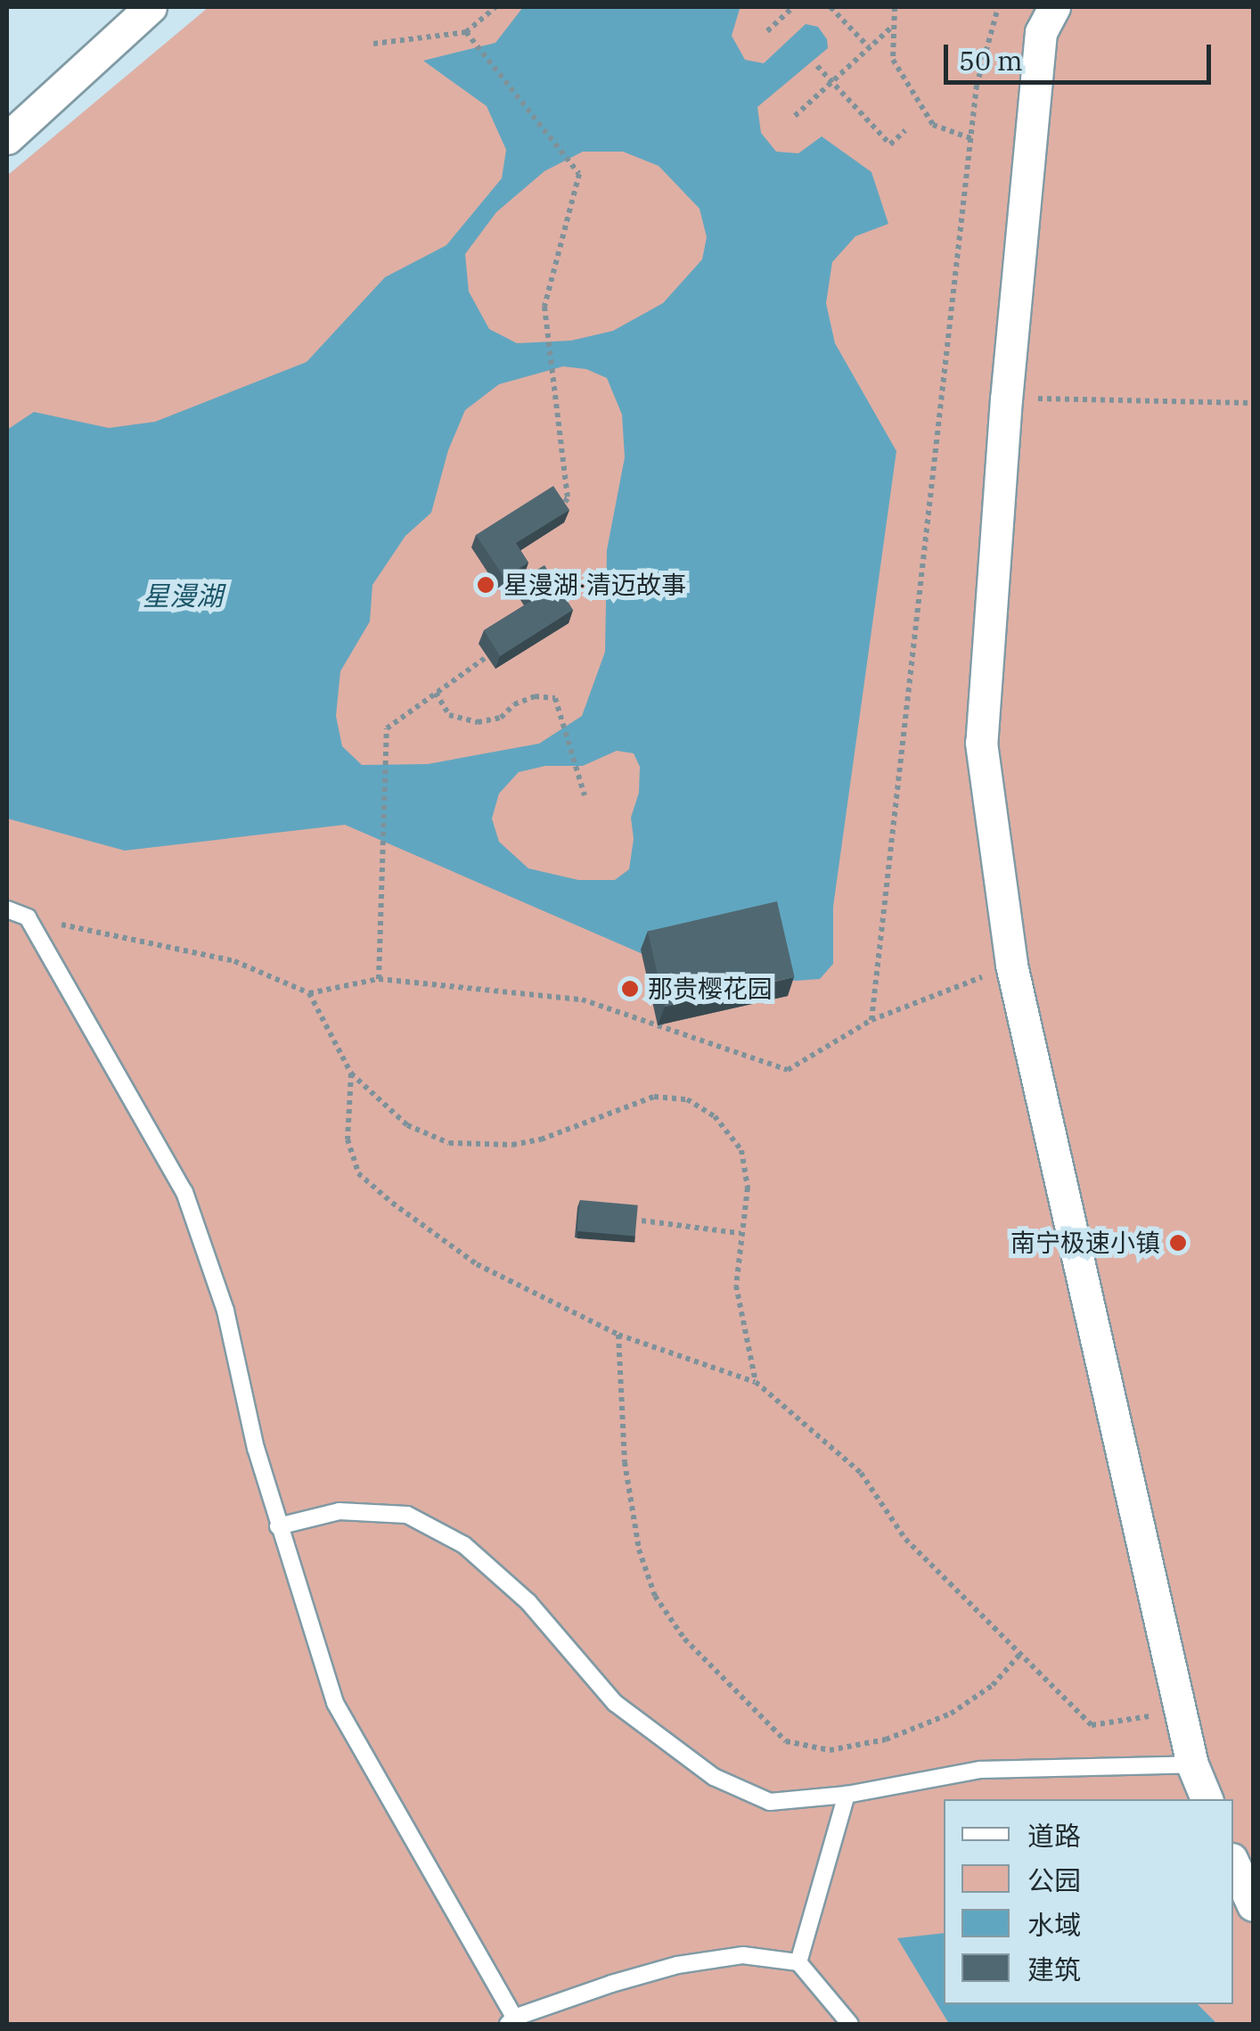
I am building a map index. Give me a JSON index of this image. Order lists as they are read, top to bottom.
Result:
{
  "water": ["星漫湖"],
  "places": ["星漫湖·清迈故事", "那贵樱花园", "南宁极速小镇"],
  "legend": [
    "道路",
    "公园",
    "水域",
    "建筑"
  ],
  "scale_bar": "50 m"
}
